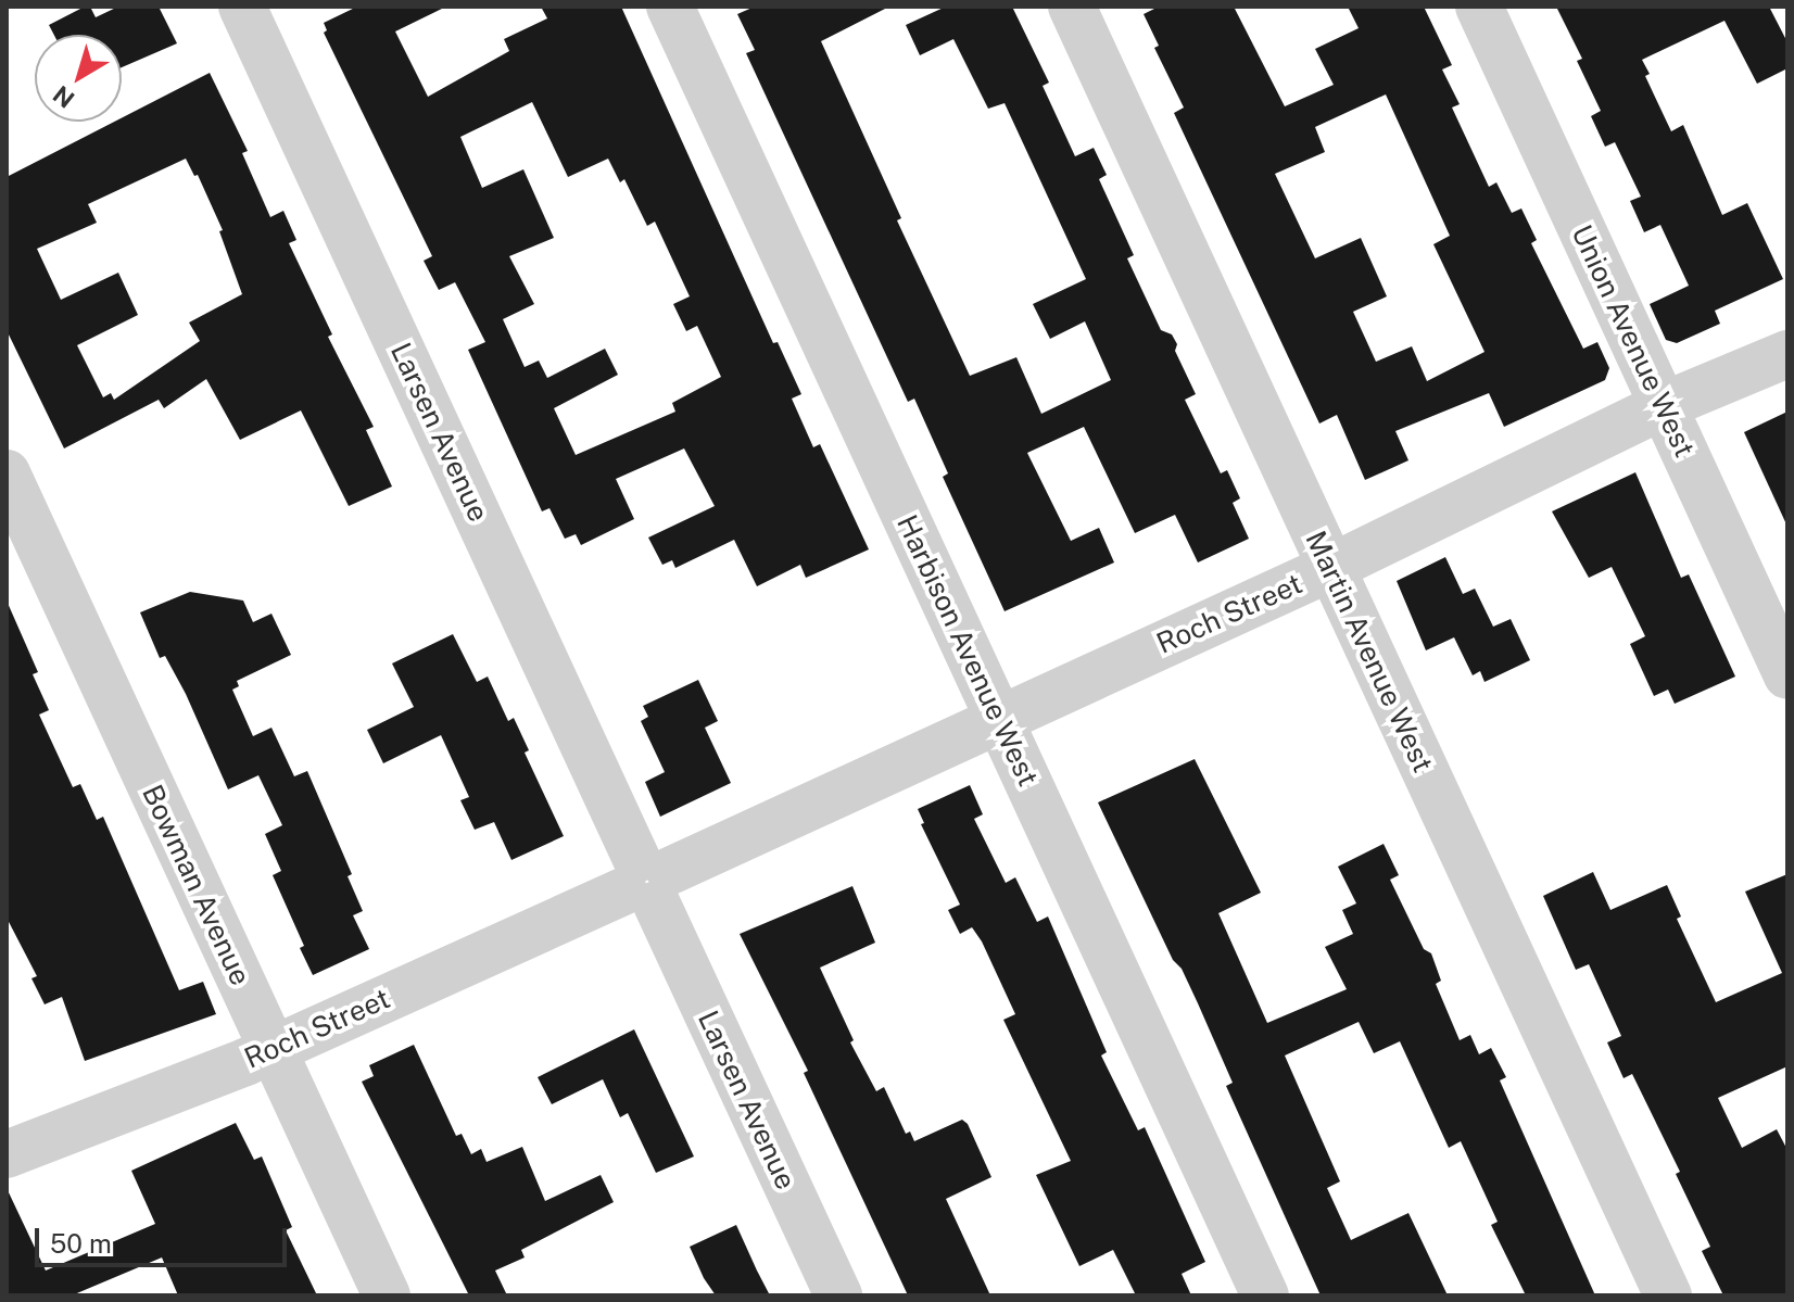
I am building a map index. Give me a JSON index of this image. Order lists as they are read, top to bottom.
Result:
{
  "streets": {
    "street": [
      "Union Avenue West",
      "Larsen Avenue",
      "Roch Street",
      "Harbison Avenue West",
      "Martin Avenue West",
      "Bowman Avenue"
    ]
  },
  "crossings": [
    ["Union Avenue West", "Roch Street"],
    ["Larsen Avenue", "Roch Street"],
    ["Roch Street", "Harbison Avenue West"],
    ["Roch Street", "Martin Avenue West"],
    ["Roch Street", "Bowman Avenue"]
  ],
  "scale_bar": "50 m",
  "north": "bottom left"
}
